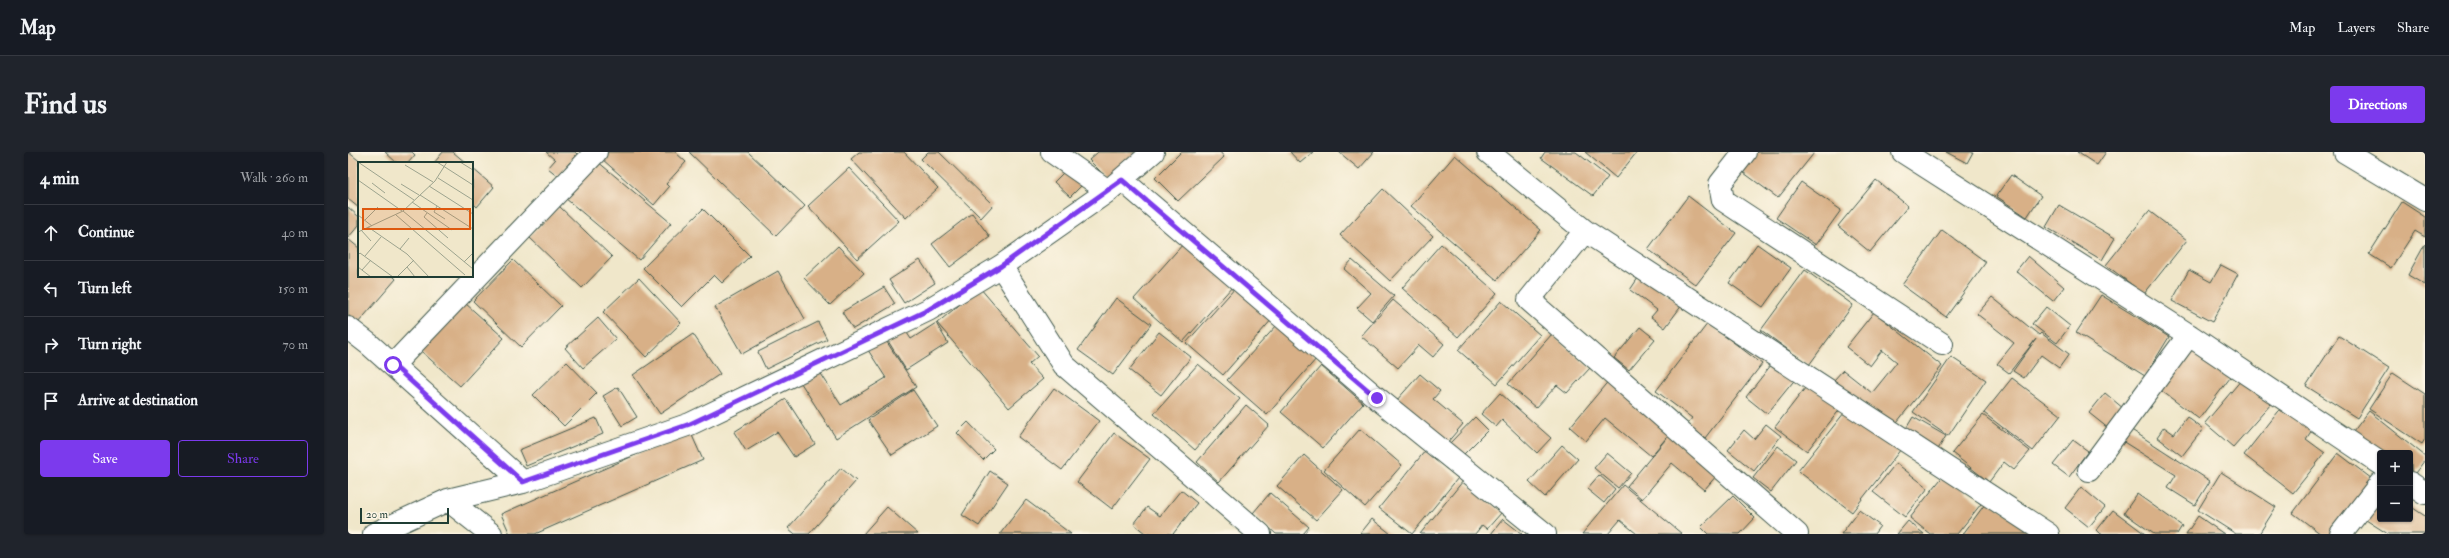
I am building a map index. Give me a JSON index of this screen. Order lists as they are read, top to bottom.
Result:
{
  "scale_bar": "20 m",
  "page": {
    "header": "Map",
    "nav": ["Map", "Layers", "Share"],
    "buttons": [
      "Directions",
      ["Save", "Share"]
    ],
    "title": "Find us",
    "heading": ["4 min", "Walk · 260 m"],
    "list": [
      ["Continue", "40 m"],
      ["Turn left", "150 m"],
      ["Turn right", "70 m"],
      "Arrive at destination"
    ],
    "map_buttons": ["+", "−"],
    "scale": "20 m"
  }
}
